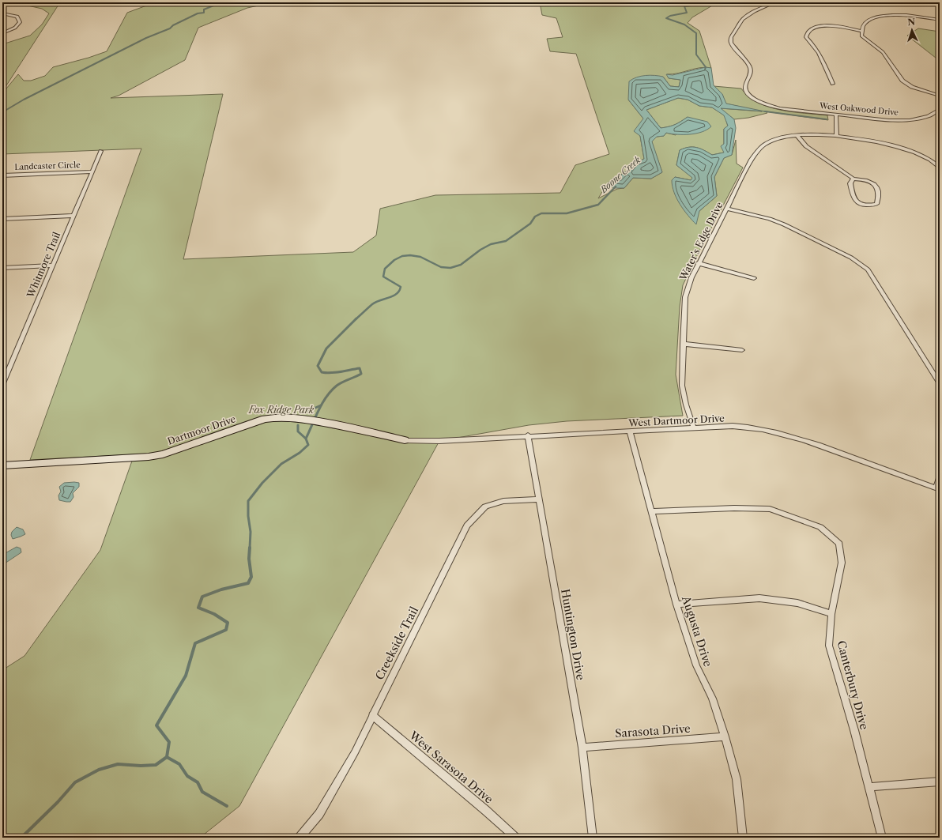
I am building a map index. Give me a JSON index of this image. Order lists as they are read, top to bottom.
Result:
{
  "streets": {
    "street": [
      "West Oakwood Drive",
      "Landcaster Circle",
      "Water’s Edge Drive",
      "Whitmore Trail",
      "West Dartmoor Drive",
      "Dartmoor Drive",
      "Augusta Drive",
      "Huntington Drive",
      "Creekside Trail",
      "Canterbury Drive",
      "Sarasota Drive",
      "West Sarasota Drive"
    ]
  },
  "crossings": [
    ["Landcaster Circle", "Whitmore Trail"],
    ["Water’s Edge Drive", "West Dartmoor Drive"],
    ["West Dartmoor Drive", "Dartmoor Drive"],
    ["West Dartmoor Drive", "Augusta Drive"],
    ["West Dartmoor Drive", "Huntington Drive"],
    ["Augusta Drive", "Canterbury Drive"],
    ["Augusta Drive", "Sarasota Drive"],
    ["Huntington Drive", "Creekside Trail"],
    ["Huntington Drive", "Sarasota Drive"],
    ["Creekside Trail", "West Sarasota Drive"]
  ],
  "water": ["Boone Creek"],
  "parks": ["Fox Ridge Park"],
  "north": "top"
}
